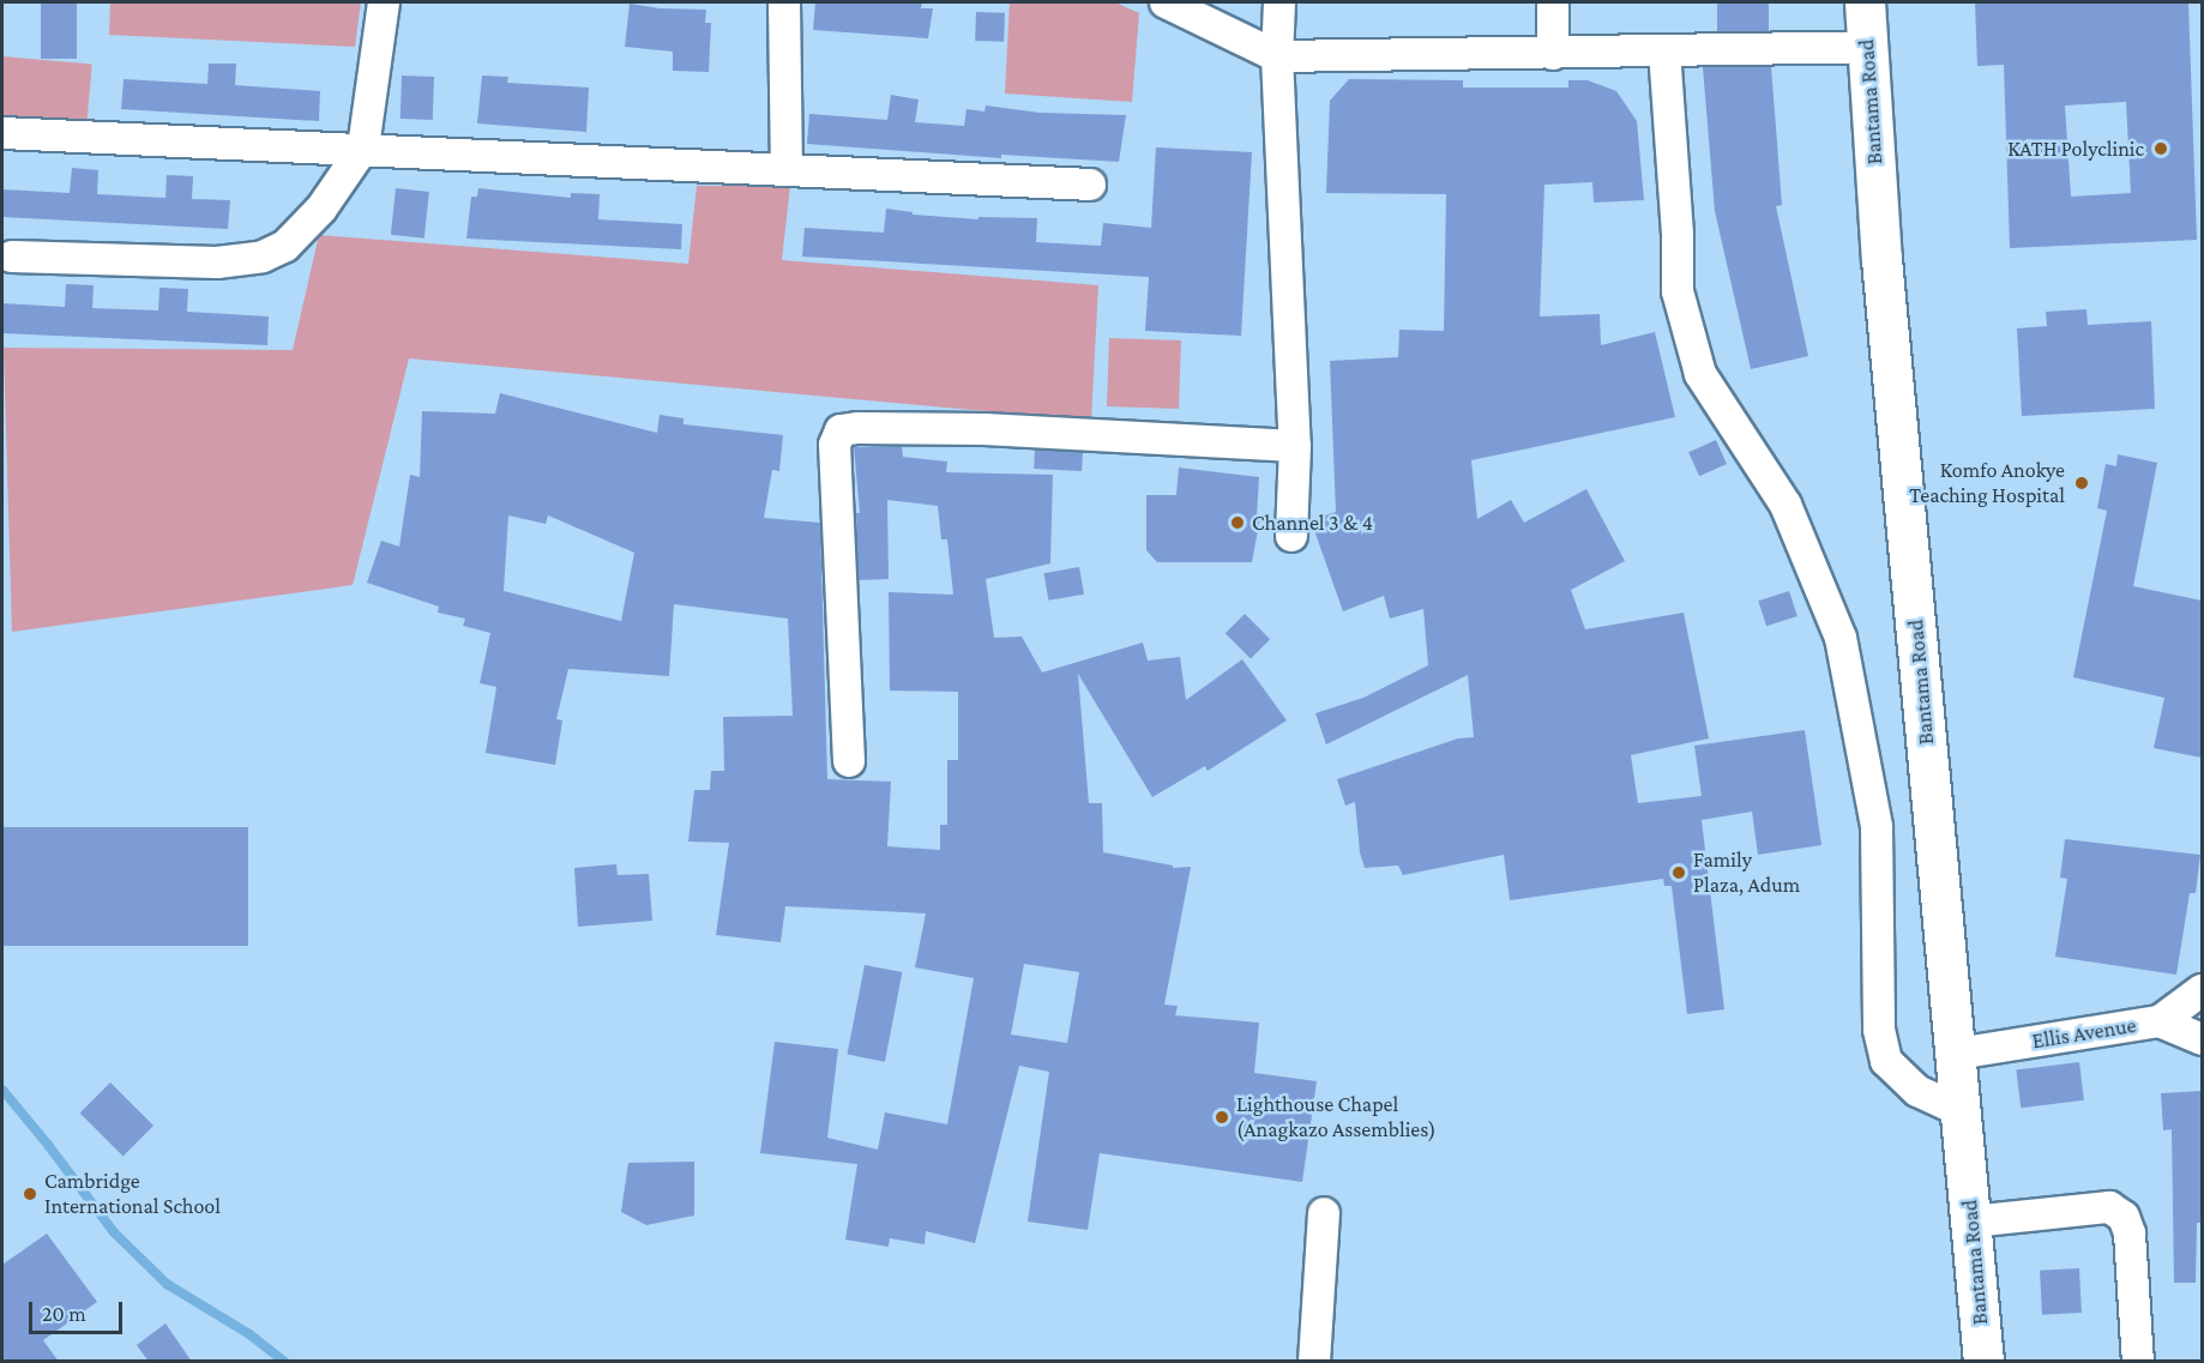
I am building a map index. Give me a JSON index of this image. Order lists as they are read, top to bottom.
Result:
{
  "streets": {
    "main road": ["Bantama Road"],
    "street": ["Ellis Avenue"]
  },
  "crossings": [
    ["Bantama Road", "Ellis Avenue"]
  ],
  "places": [
    "KATH Polyclinic",
    "Komfo Anokye Teaching Hospital",
    "Channel 3 & 4",
    "Family Plaza, Adum",
    "Lighthouse Chapel (Anagkazo Assemblies)",
    "Cambridge International School"
  ],
  "scale_bar": "20 m"
}
